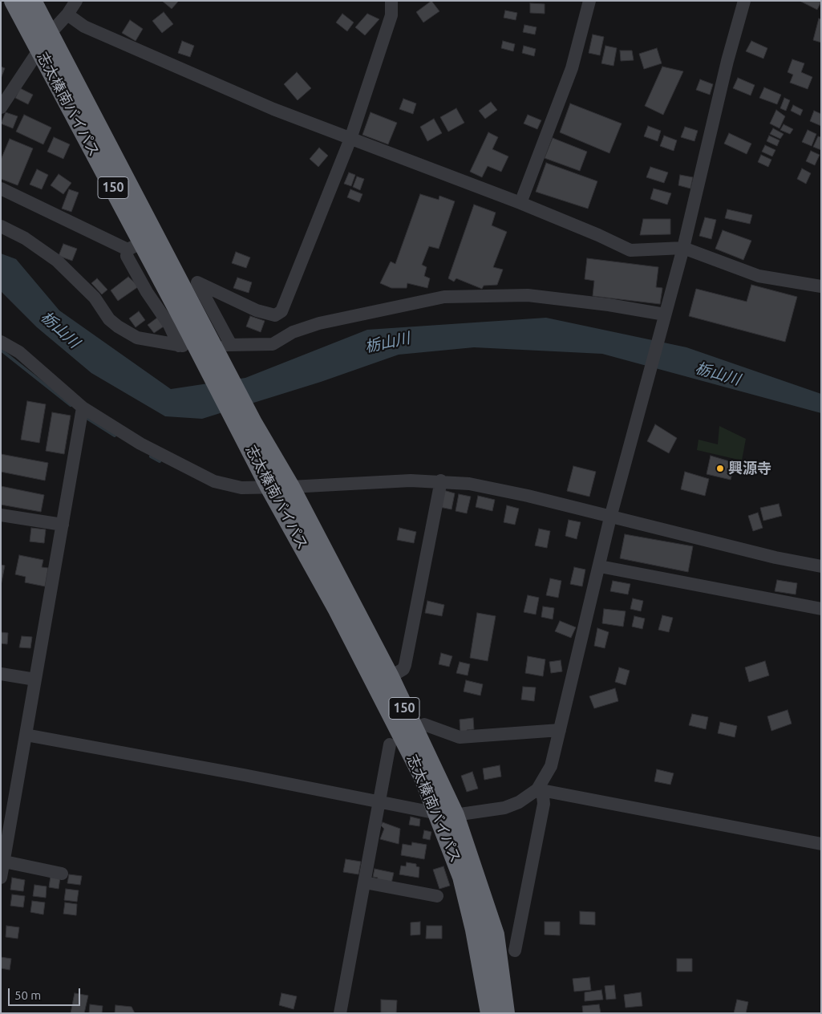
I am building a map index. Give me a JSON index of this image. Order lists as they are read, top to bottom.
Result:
{
  "streets": {
    "highway": ["志太榛南バイパス", "150"]
  },
  "water": ["栃山川"],
  "places": ["興源寺"],
  "scale_bar": "50 m"
}
